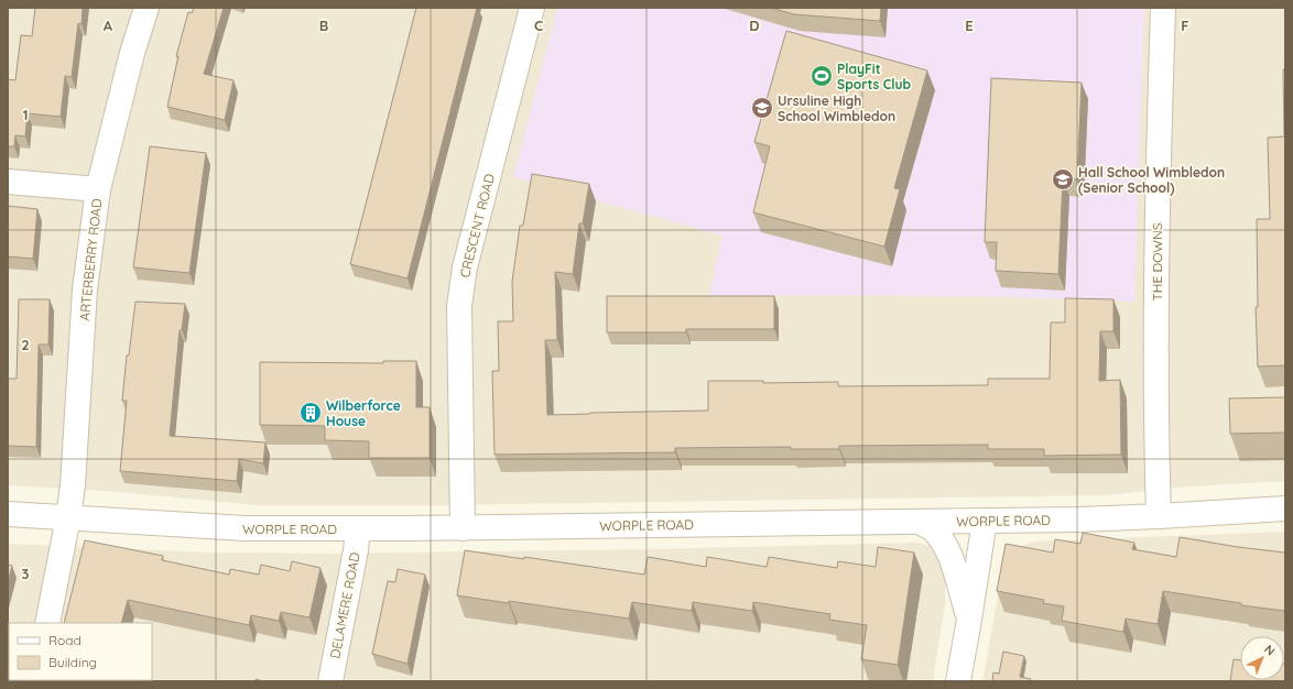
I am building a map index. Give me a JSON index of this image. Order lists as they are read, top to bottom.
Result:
{
  "streets": {
    "street": [
      "CRESCENT ROAD",
      "ARTERBERRY ROAD",
      "THE DOWNS",
      "WORPLE ROAD",
      "DELAMERE ROAD"
    ]
  },
  "crossings": [
    ["CRESCENT ROAD", "WORPLE ROAD"],
    ["ARTERBERRY ROAD", "WORPLE ROAD"],
    ["THE DOWNS", "WORPLE ROAD"],
    ["WORPLE ROAD", "DELAMERE ROAD"]
  ],
  "places": {
    "sports": ["PlayFit Sports Club"],
    "school or university": ["Ursuline High School Wimbledon", "Hall School Wimbledon (Senior School)"],
    "building": ["Wilberforce House"]
  },
  "legend": ["Road", "Building"],
  "north": "top right",
  "grid": {
    "columns": [
      "A",
      "B",
      "C",
      "D",
      "E",
      "F"
    ],
    "rows": ["1", "2", "3"]
  }
}
